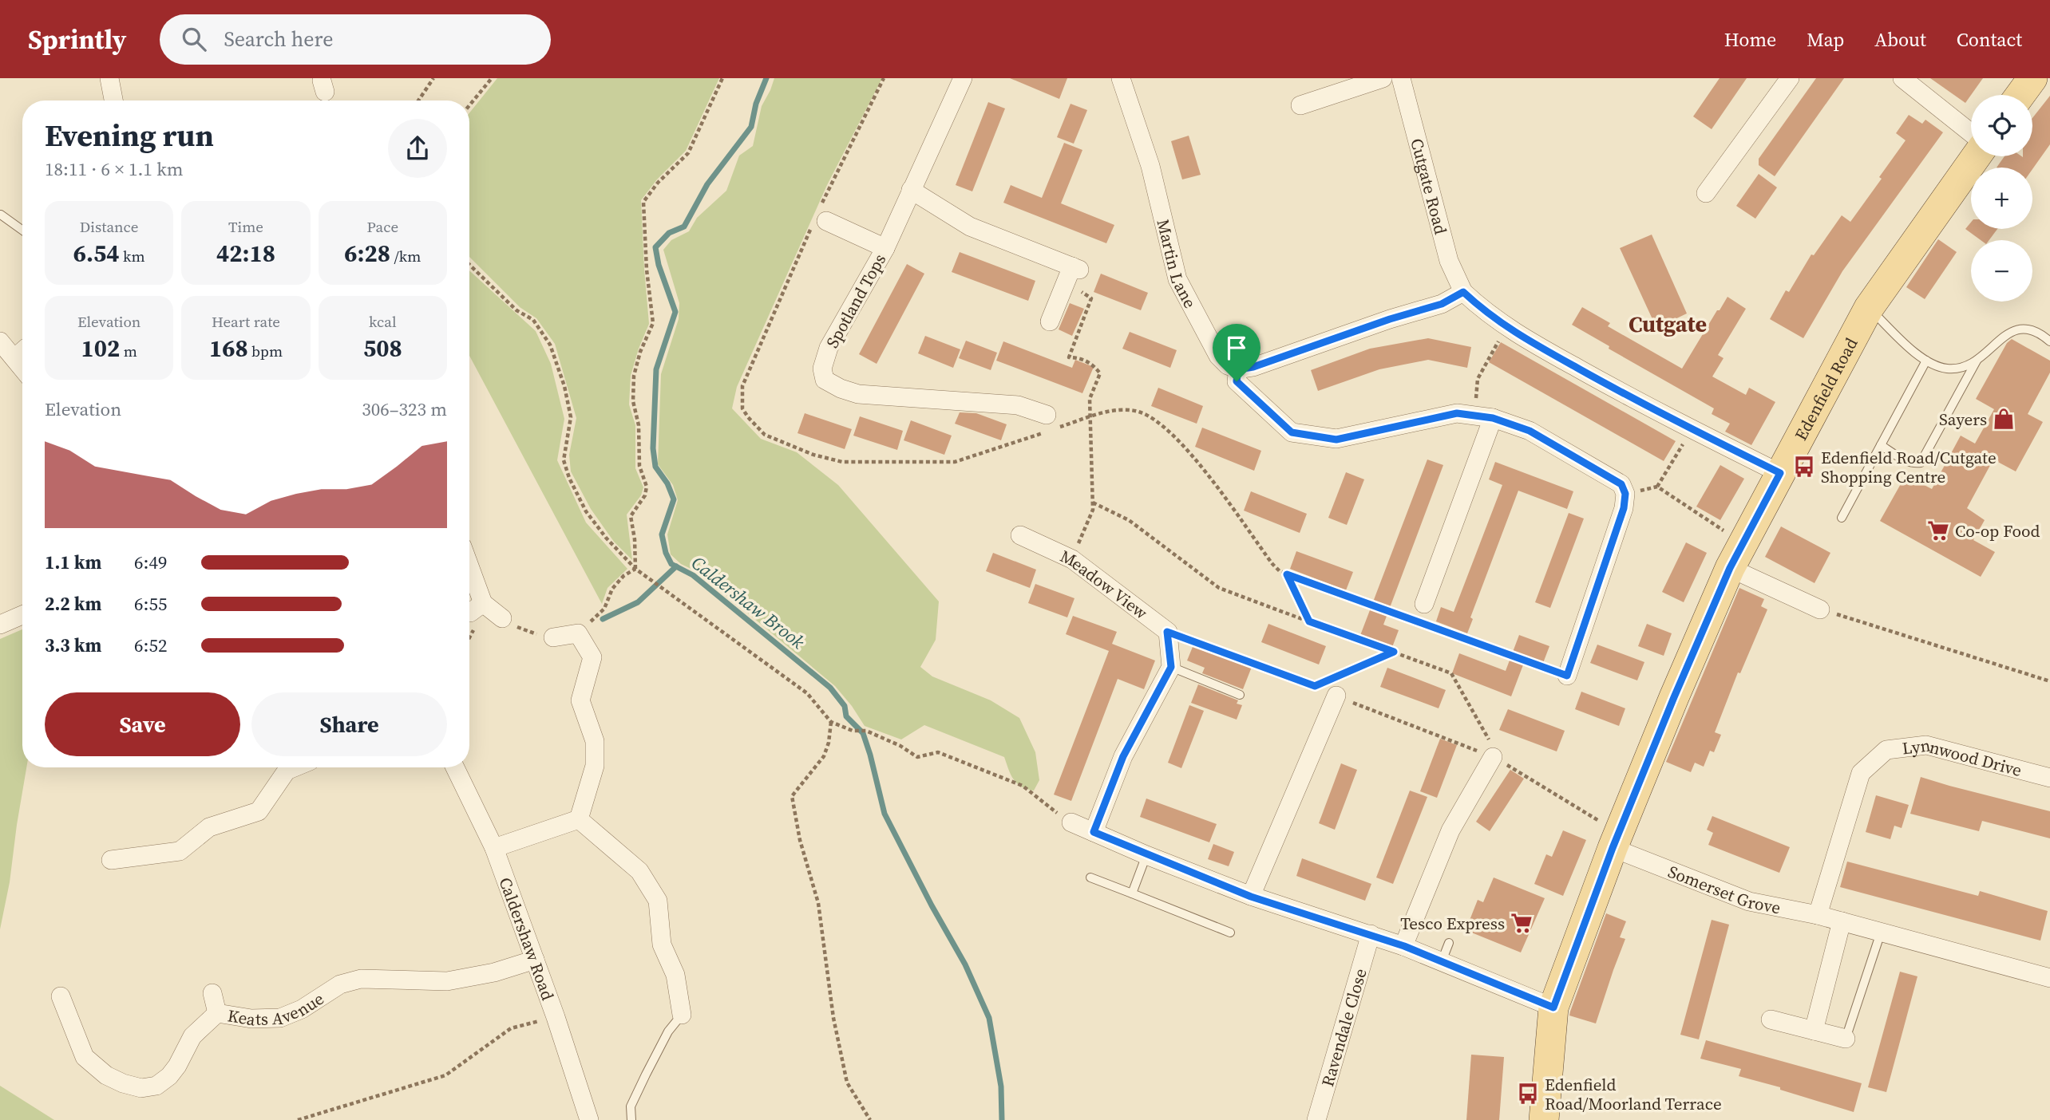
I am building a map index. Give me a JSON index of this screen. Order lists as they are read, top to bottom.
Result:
{
  "streets": {
    "main road": ["Edenfield Road"],
    "street": [
      "Cutgate Road",
      "Martin Lane",
      "Spotland Tops",
      "Meadow View",
      "Lynnwood Drive",
      "Somerset Grove",
      "Caldershaw Road",
      "Keats Avenue",
      "Ravendale Close"
    ]
  },
  "crossings": [
    ["Edenfield Road", "Somerset Grove"],
    ["Lynnwood Drive", "Somerset Grove"],
    ["Caldershaw Road", "Keats Avenue"]
  ],
  "districts": ["Cutgate"],
  "water": ["Caldershaw Brook"],
  "places": {
    "shop": ["Sayers"],
    "bus stop": ["Edenfield Road/Cutgate Shopping Centre", "Edenfield Road/Moorland Terrace"],
    "supermarket": ["Co-op Food", "Tesco Express"]
  },
  "page": {
    "header": "Sprintly",
    "search": "Search here",
    "nav": [
      "Home",
      "Map",
      "About",
      "Contact"
    ],
    "map_buttons": ["+", "−"],
    "heading": ["Evening run", "18:11 · 6 × 1.1 km"],
    "stats": [
      ["Distance", "6.54 km"],
      ["Time", "42:18"],
      ["Pace", "6:28 /km"],
      ["Elevation", "102 m"],
      ["Heart rate", "168 bpm"],
      ["kcal", "508"]
    ],
    "chart": ["Elevation", "306–323 m"],
    "list": [
      {
        "name": "1.1 km",
        "note": "6:49"
      },
      {
        "name": "2.2 km",
        "note": "6:55"
      },
      {
        "name": "3.3 km",
        "note": "6:52"
      }
    ],
    "buttons": ["Save", "Share"]
  }
}
